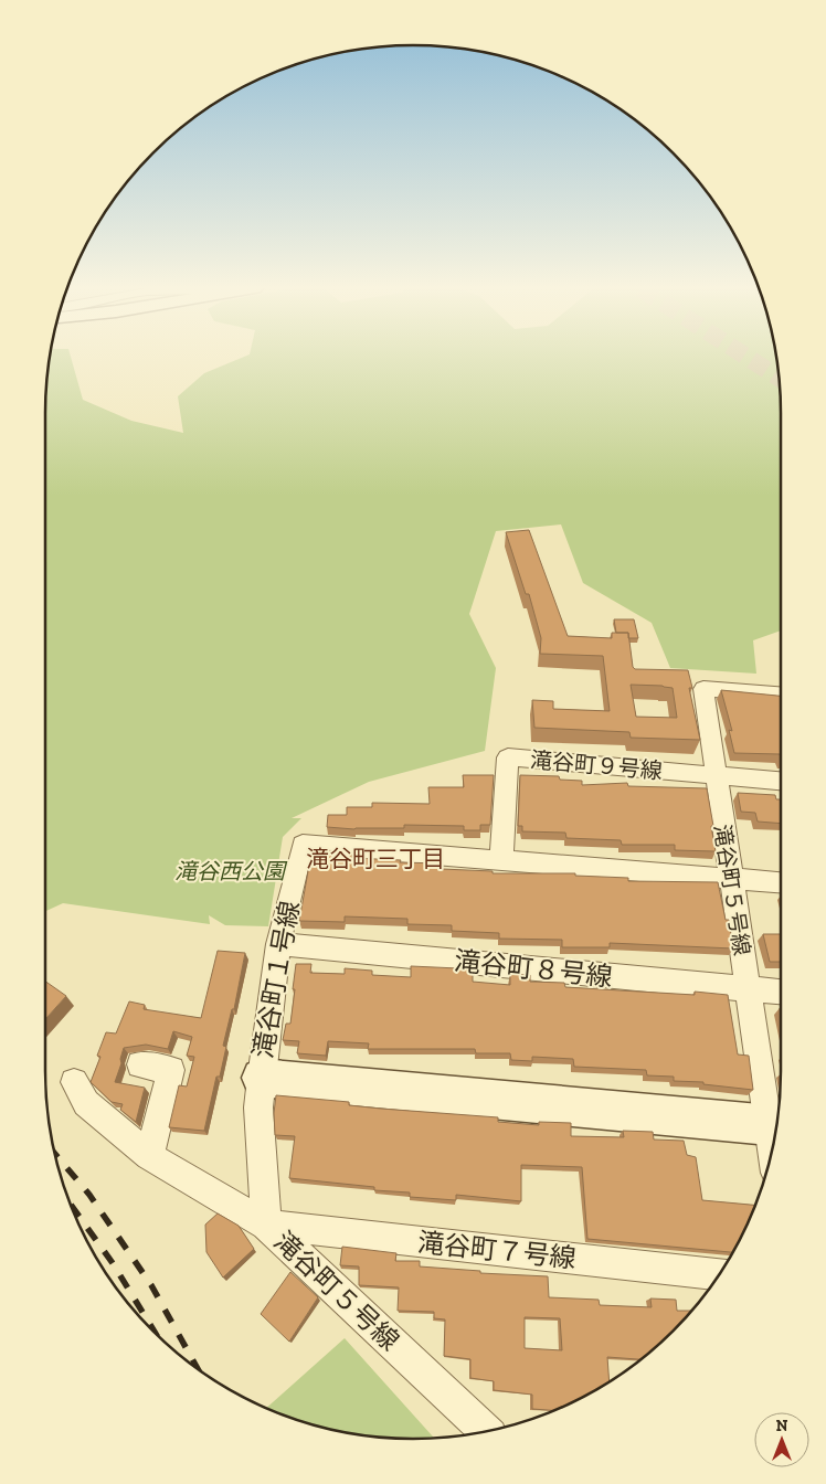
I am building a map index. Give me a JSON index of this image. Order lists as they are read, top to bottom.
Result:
{
  "streets": {
    "street": [
      "滝谷町９号線",
      "滝谷町５号線",
      "滝谷町８号線",
      "滝谷町１号線",
      "滝谷町７号線"
    ]
  },
  "crossings": [
    ["滝谷町９号線", "滝谷町５号線"],
    ["滝谷町９号線", "滝谷町１号線"],
    ["滝谷町５号線", "滝谷町８号線"],
    ["滝谷町５号線", "滝谷町１号線"],
    ["滝谷町５号線", "滝谷町７号線"],
    ["滝谷町８号線", "滝谷町１号線"]
  ],
  "districts": ["滝谷町三丁目"],
  "parks": ["滝谷西公園"],
  "north": "top"
}
